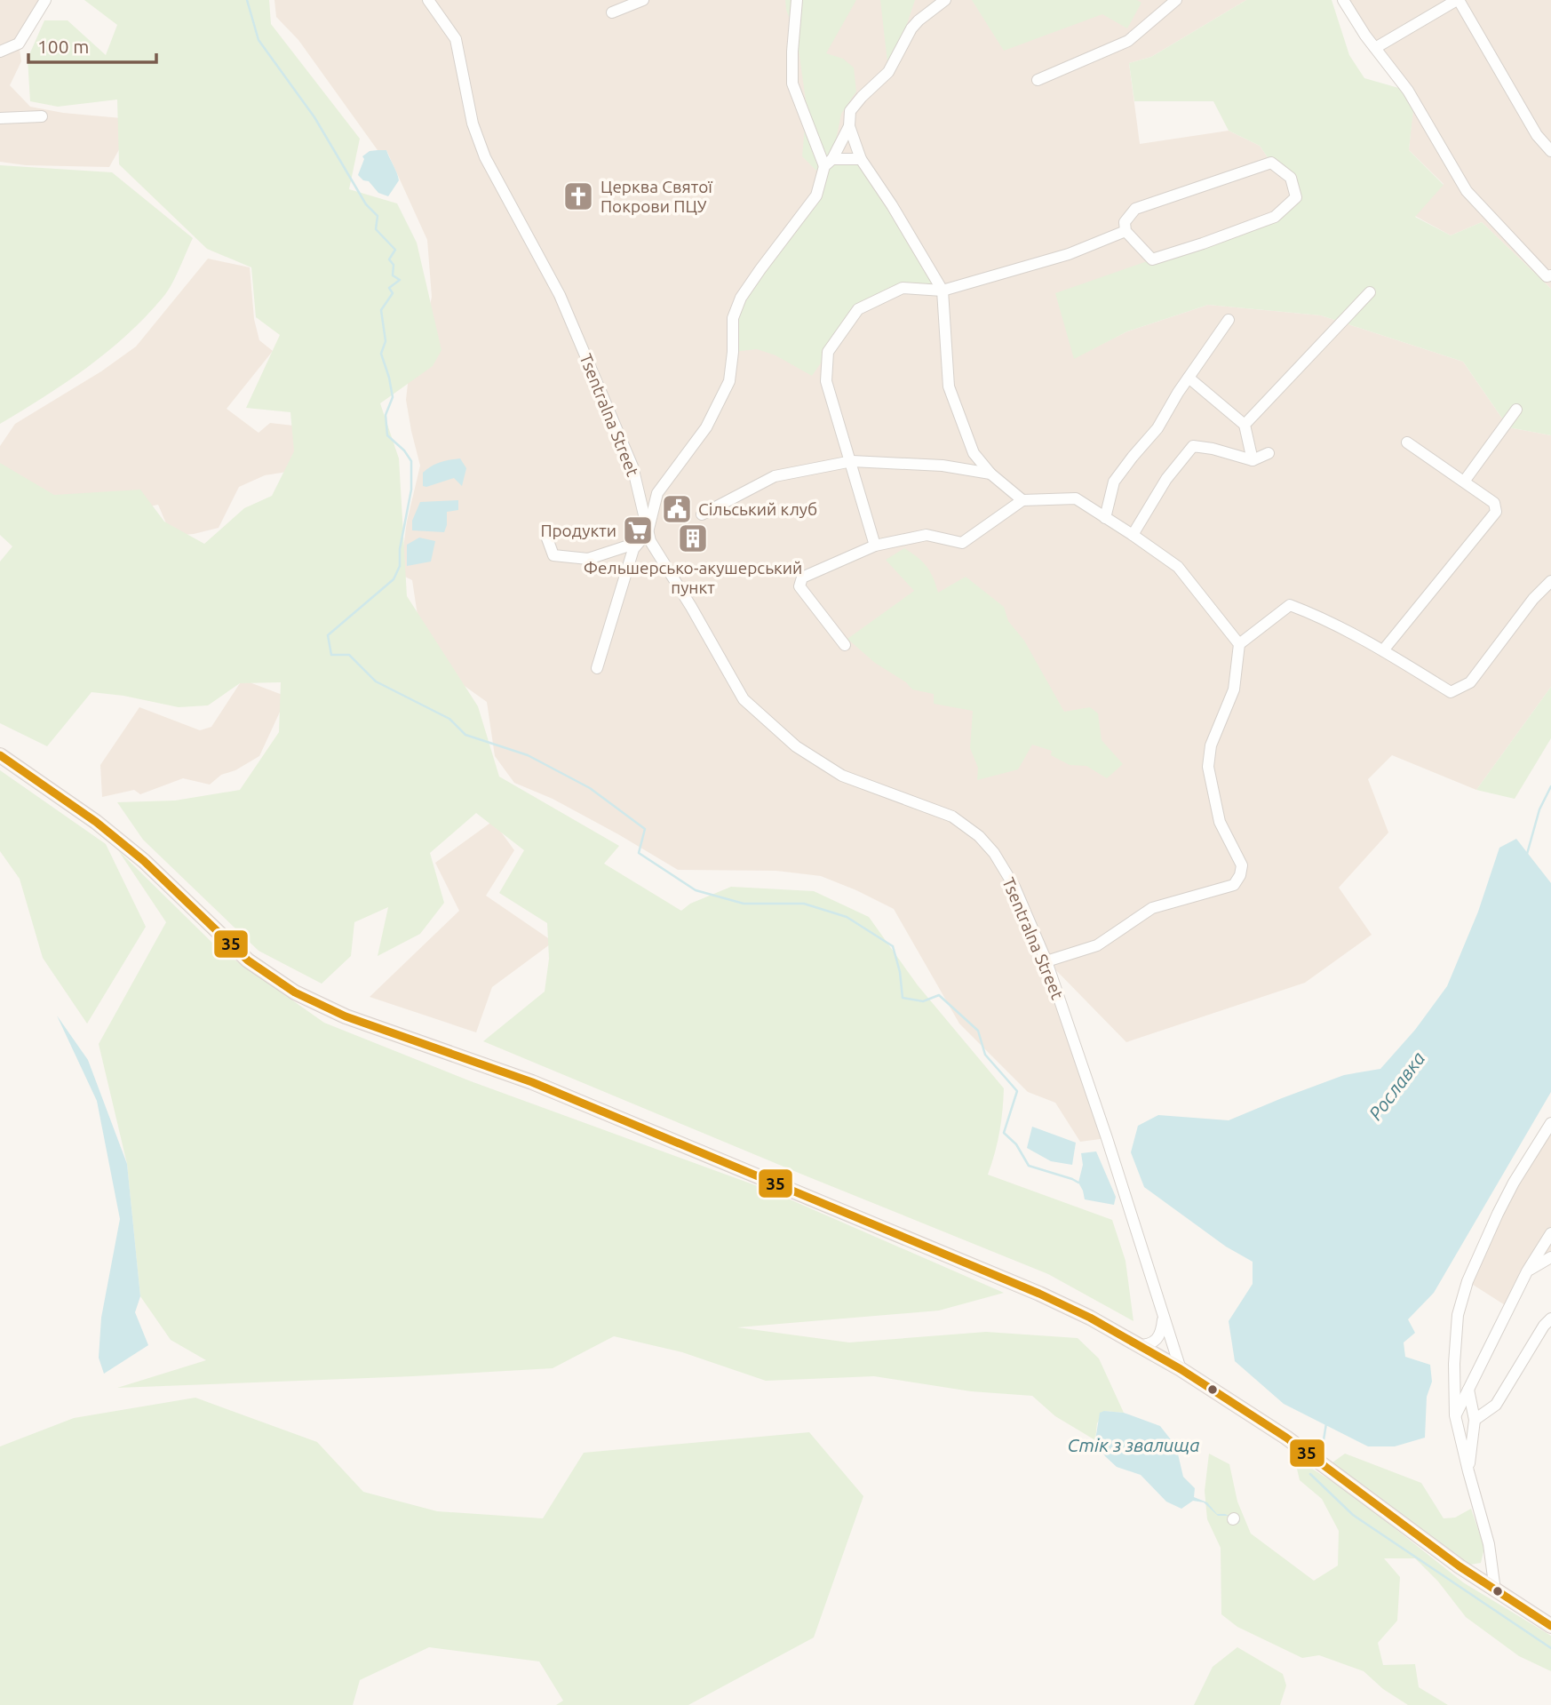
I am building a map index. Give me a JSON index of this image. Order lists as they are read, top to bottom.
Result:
{
  "streets": {
    "street": ["Tsentralna Street"]
  },
  "water": ["Рославка", "Стік з звалища"],
  "places": {
    "church": ["Церква Святої Покрови ПЦУ"],
    "public building": ["Сільський клуб"],
    "supermarket": ["Продукти"],
    "building": ["Фельшерсько-акушерський пункт"]
  },
  "lines": ["transit line 35"],
  "scale_bar": "100 m"
}
